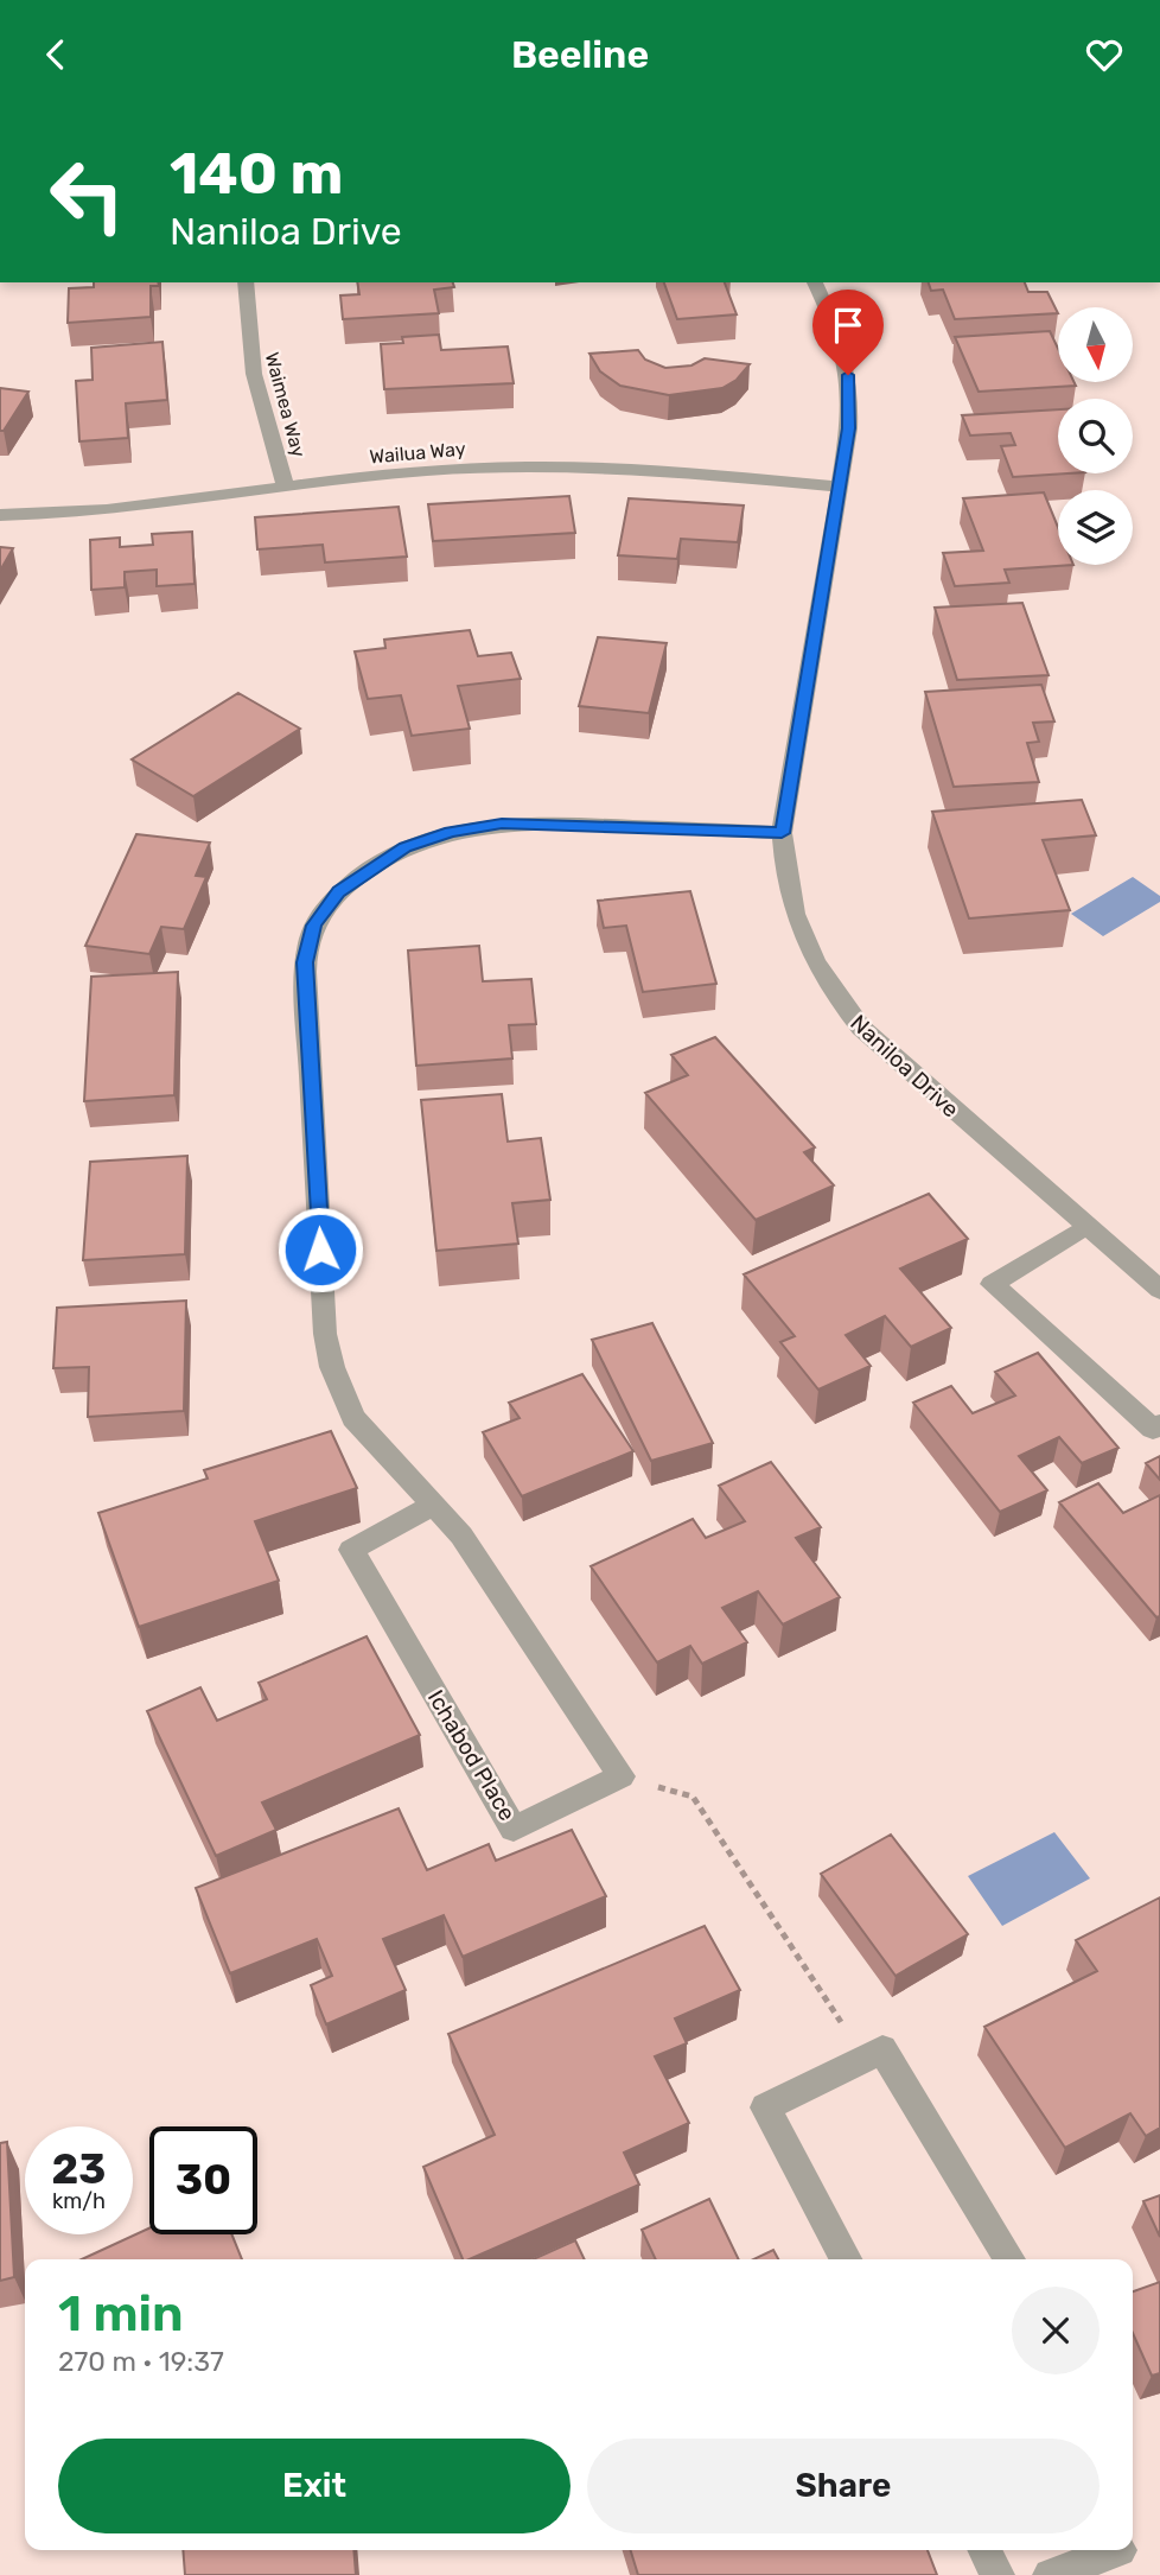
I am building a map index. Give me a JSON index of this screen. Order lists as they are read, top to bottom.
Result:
{
  "streets": {
    "street": [
      "Waimea Way",
      "Wailua Way",
      "Naniloa Drive",
      "Ichabod Place"
    ]
  },
  "crossings": [
    ["Waimea Way", "Wailua Way"],
    ["Wailua Way", "Naniloa Drive"]
  ],
  "north": "bottom",
  "page": {
    "header": "Beeline",
    "turn": ["140 m", "Naniloa Drive"],
    "speed": "23 km/h",
    "limit": "30",
    "heading": ["1 min", "270 m · 19:37"],
    "buttons": ["Exit", "Share"]
  }
}
